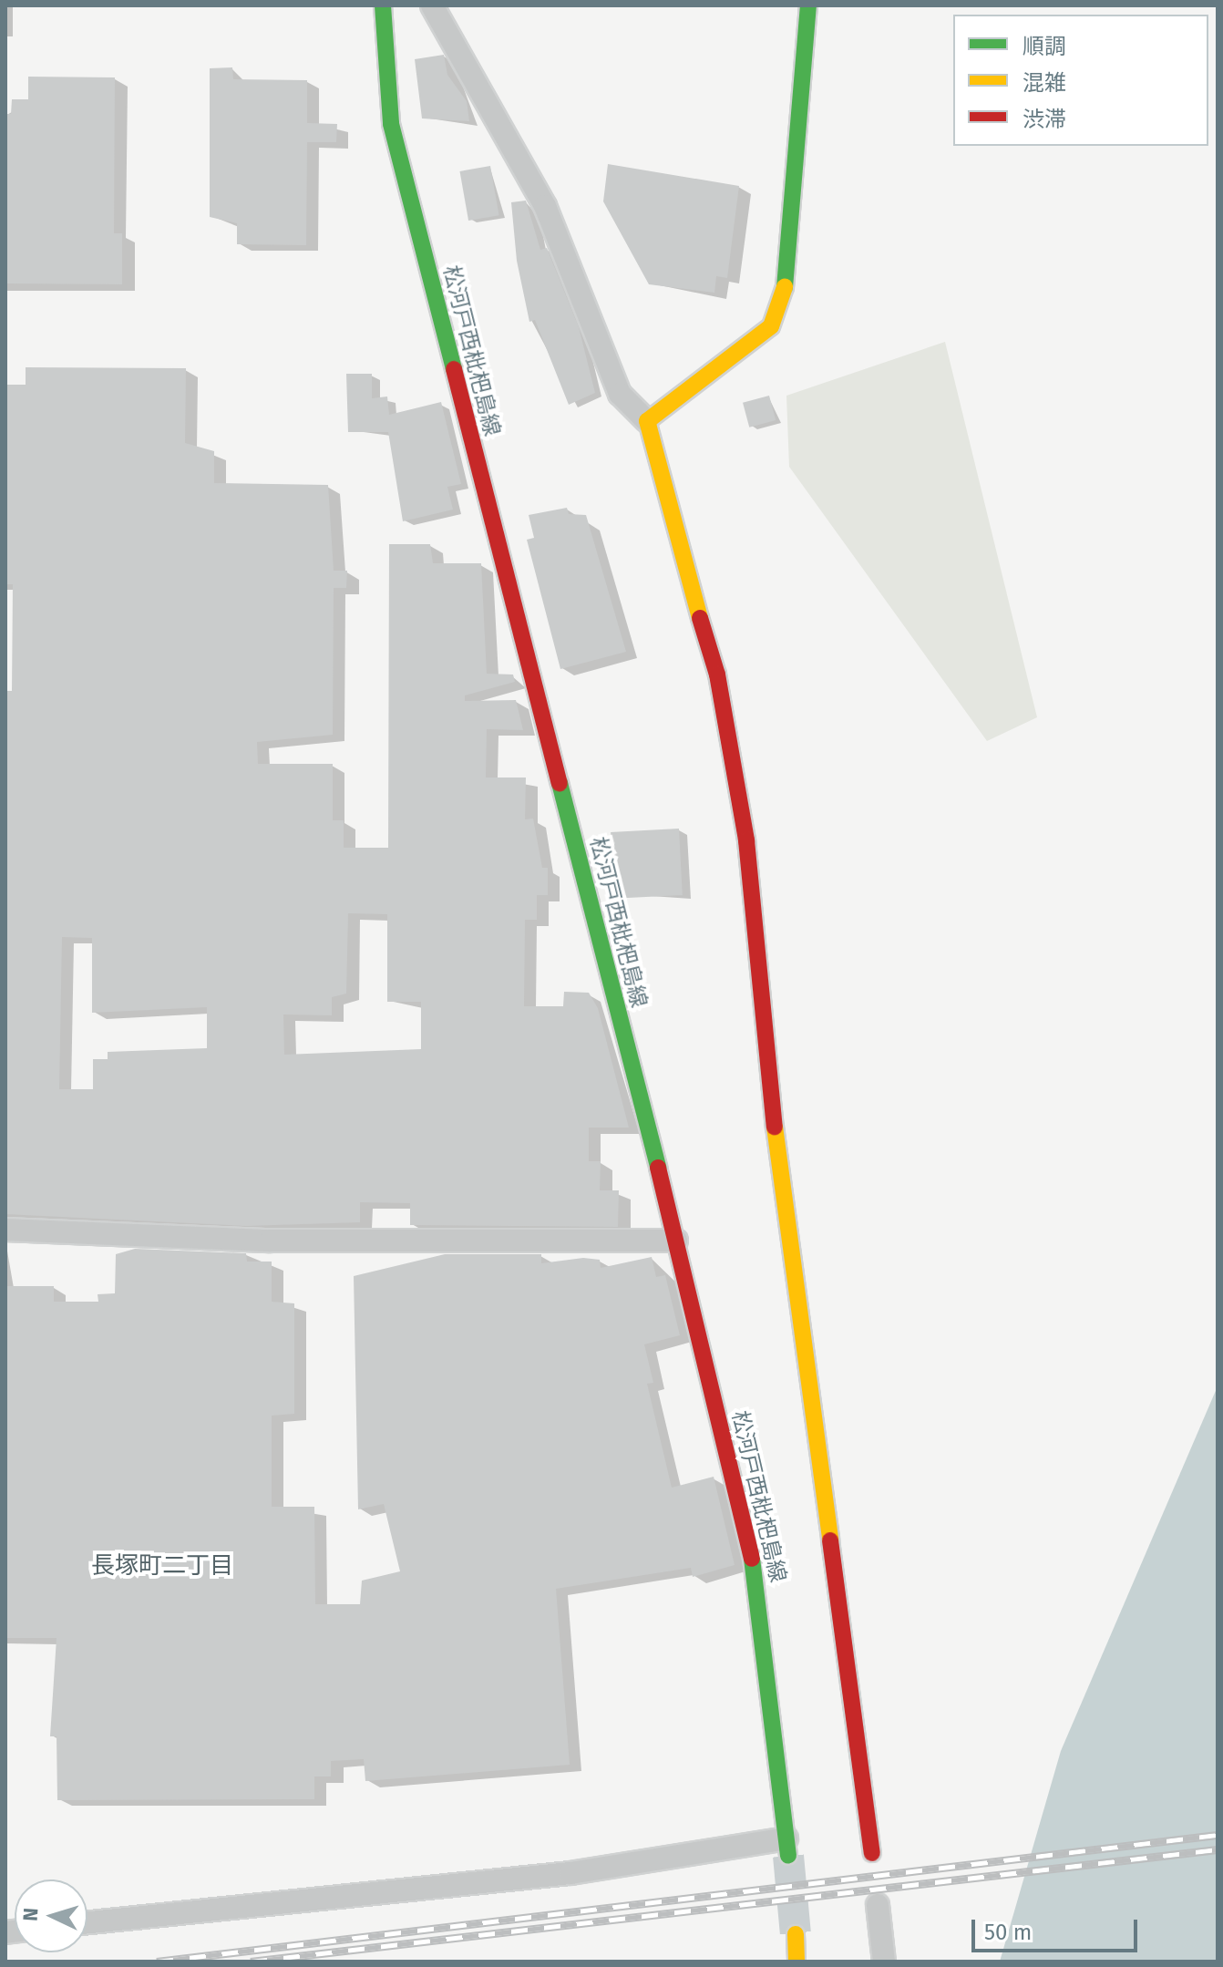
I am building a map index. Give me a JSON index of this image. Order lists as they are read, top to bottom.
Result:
{
  "streets": {
    "street": ["松河戸西枇杷島線"]
  },
  "districts": ["長塚町二丁目"],
  "legend": ["順調", "混雑", "渋滞"],
  "scale_bar": "50 m",
  "north": "left"
}
